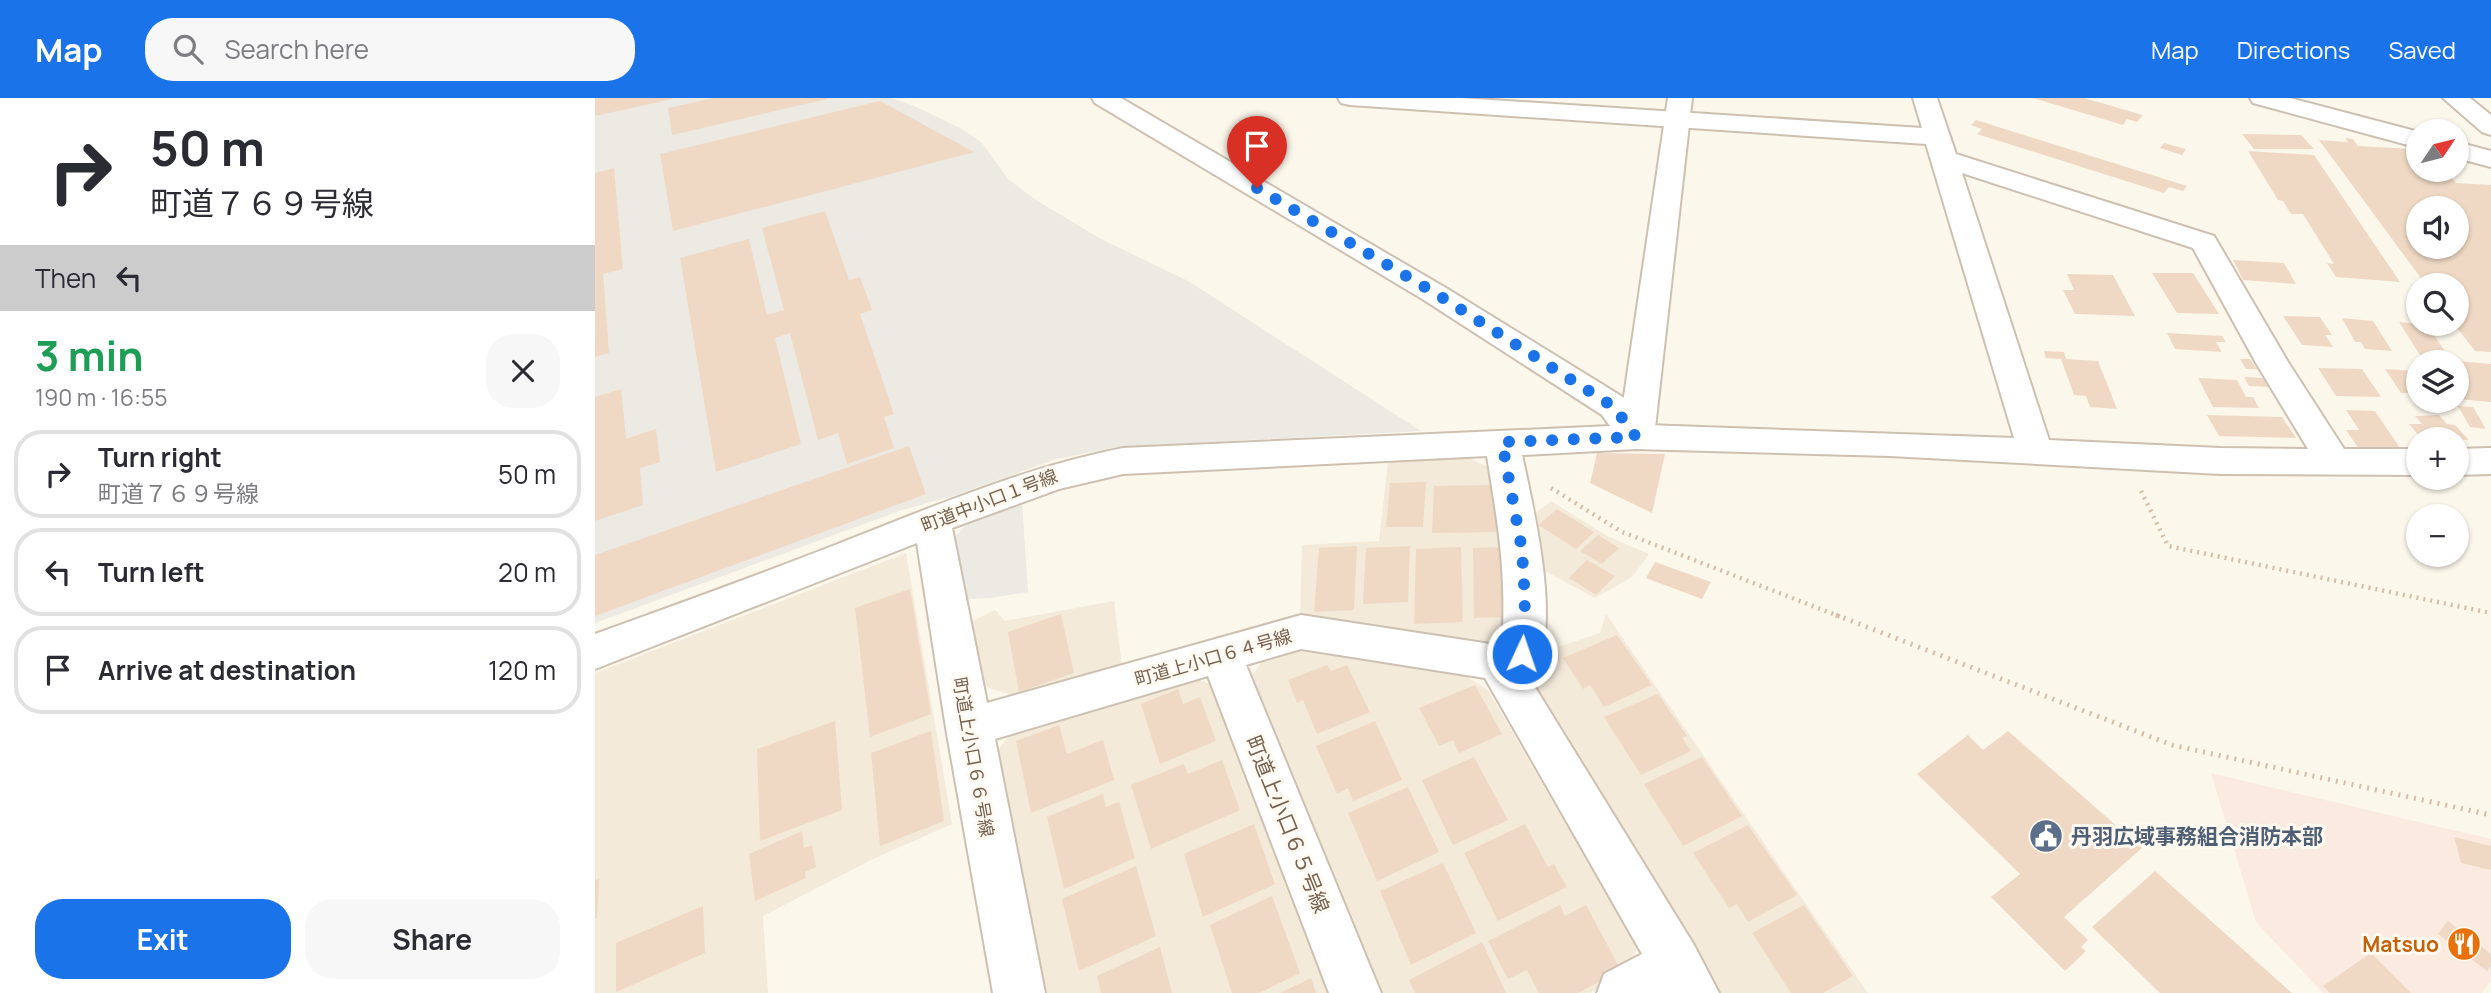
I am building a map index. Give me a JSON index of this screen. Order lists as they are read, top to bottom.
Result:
{
  "streets": {
    "street": [
      "町道中小口１号線",
      "町道上小口６４号線",
      "町道上小口６６号線",
      "町道上小口６５号線"
    ]
  },
  "crossings": [
    ["町道中小口１号線", "町道上小口６６号線"],
    ["町道上小口６４号線", "町道上小口６６号線"],
    ["町道上小口６４号線", "町道上小口６５号線"]
  ],
  "places": {
    "public building": ["丹羽広域事務組合消防本部"],
    "restaurant": ["Matsuo"]
  },
  "north": "top right",
  "page": {
    "header": "Map",
    "search": "Search here",
    "nav": ["Map", "Directions", "Saved"],
    "turn": ["50 m", "町道７６９号線"],
    "map_buttons": ["+", "−"],
    "then": "Then",
    "heading": ["3 min", "190 m · 16:55"],
    "list": [
      {
        "name": "Turn right",
        "note": "町道７６９号線",
        "value": "50 m"
      },
      {
        "name": "Turn left",
        "value": "20 m"
      },
      {
        "name": "Arrive at destination",
        "value": "120 m"
      }
    ],
    "buttons": ["Exit", "Share"]
  }
}
